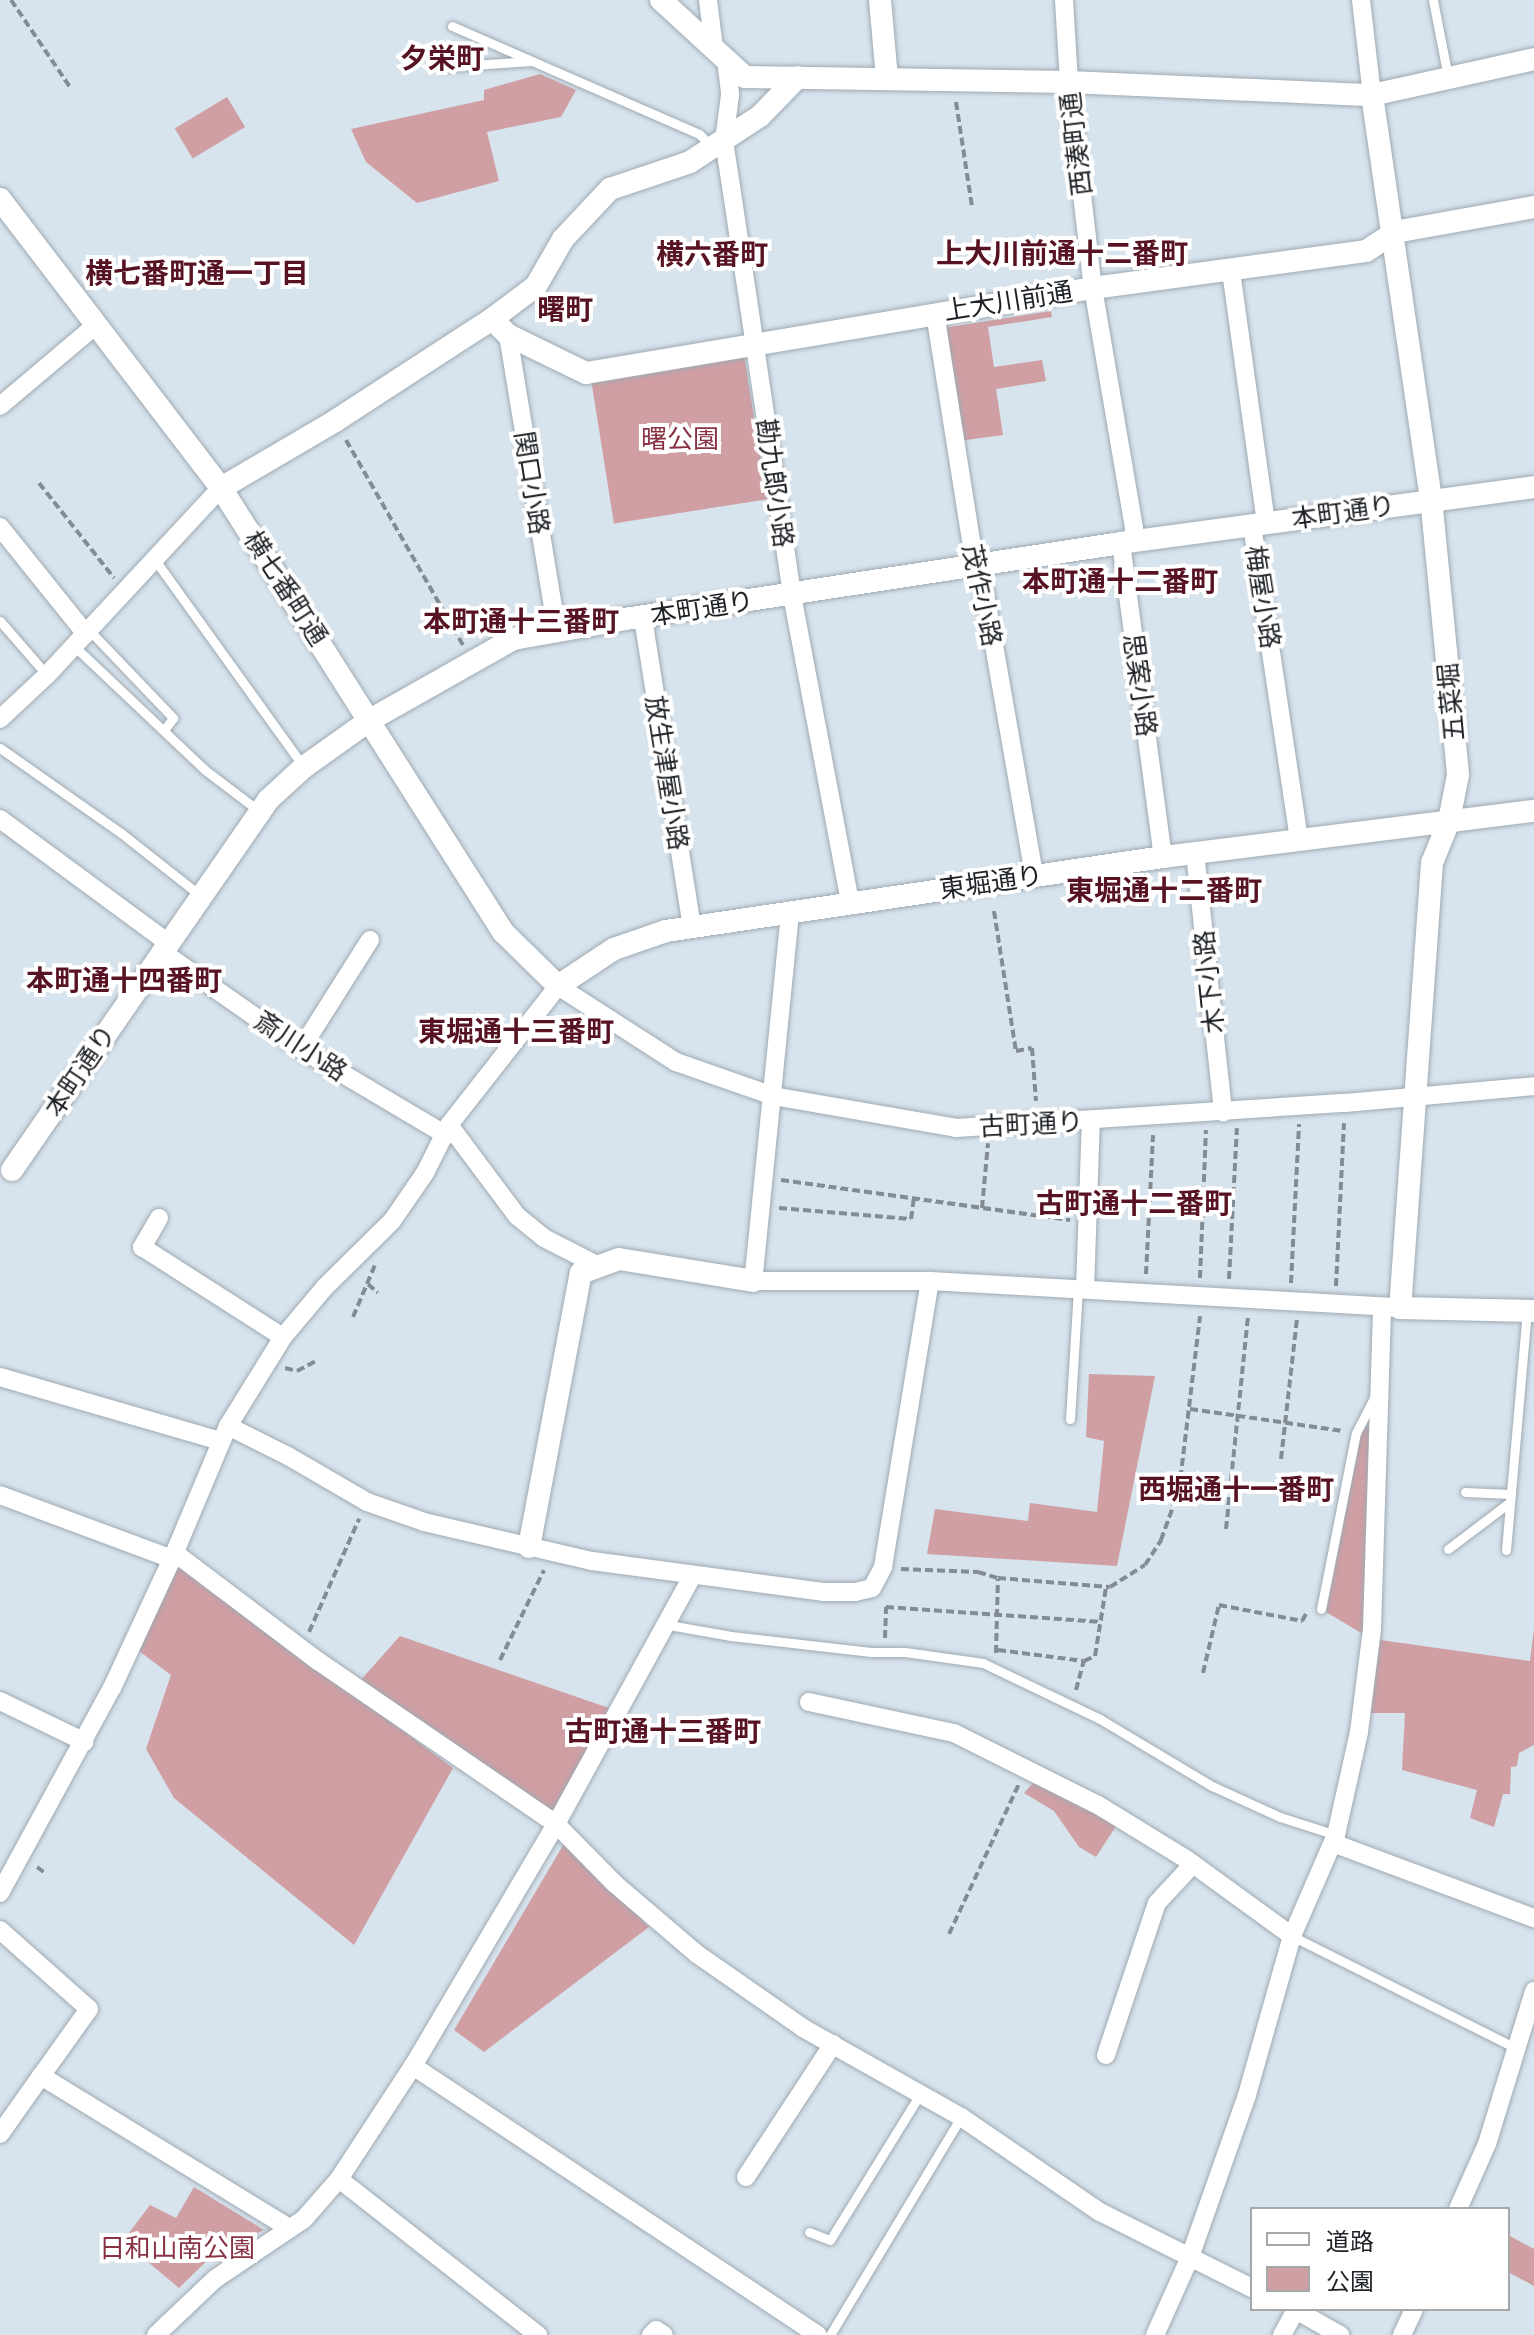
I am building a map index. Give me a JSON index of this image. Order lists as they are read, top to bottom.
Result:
{
  "streets": {
    "street": [
      "西湊町通",
      "上大川前通",
      "関口小路",
      "勘九郎小路",
      "本町通り",
      "横七番町通",
      "茂作小路",
      "梅屋小路",
      "思案小路",
      "五菜堀",
      "放生津屋小路",
      "東堀通り",
      "木下小路",
      "斎川小路",
      "古町通り"
    ]
  },
  "crossings": [
    ["西湊町通", "上大川前通"],
    ["西湊町通", "思案小路"],
    ["上大川前通", "関口小路"],
    ["上大川前通", "勘九郎小路"],
    ["上大川前通", "茂作小路"],
    ["上大川前通", "梅屋小路"],
    ["上大川前通", "思案小路"],
    ["上大川前通", "五菜堀"],
    ["関口小路", "本町通り"],
    ["勘九郎小路", "本町通り"],
    ["勘九郎小路", "東堀通り"],
    ["本町通り", "横七番町通"],
    ["本町通り", "茂作小路"],
    ["本町通り", "梅屋小路"],
    ["本町通り", "思案小路"],
    ["本町通り", "五菜堀"],
    ["本町通り", "放生津屋小路"],
    ["本町通り", "斎川小路"],
    ["横七番町通", "東堀通り"],
    ["横七番町通", "古町通り"],
    ["茂作小路", "東堀通り"],
    ["梅屋小路", "東堀通り"],
    ["思案小路", "東堀通り"],
    ["五菜堀", "東堀通り"],
    ["五菜堀", "古町通り"],
    ["放生津屋小路", "東堀通り"],
    ["東堀通り", "木下小路"],
    ["東堀通り", "古町通り"],
    ["木下小路", "古町通り"]
  ],
  "districts": [
    "夕栄町",
    "上大川前通十二番町",
    "横六番町",
    "横七番町通一丁目",
    "曙町",
    "本町通十二番町",
    "本町通十三番町",
    "東堀通十二番町",
    "本町通十四番町",
    "東堀通十三番町",
    "古町通十二番町",
    "西堀通十一番町",
    "古町通十三番町"
  ],
  "parks": ["曙公園", "日和山南公園"],
  "legend": ["道路", "公園"]
}
